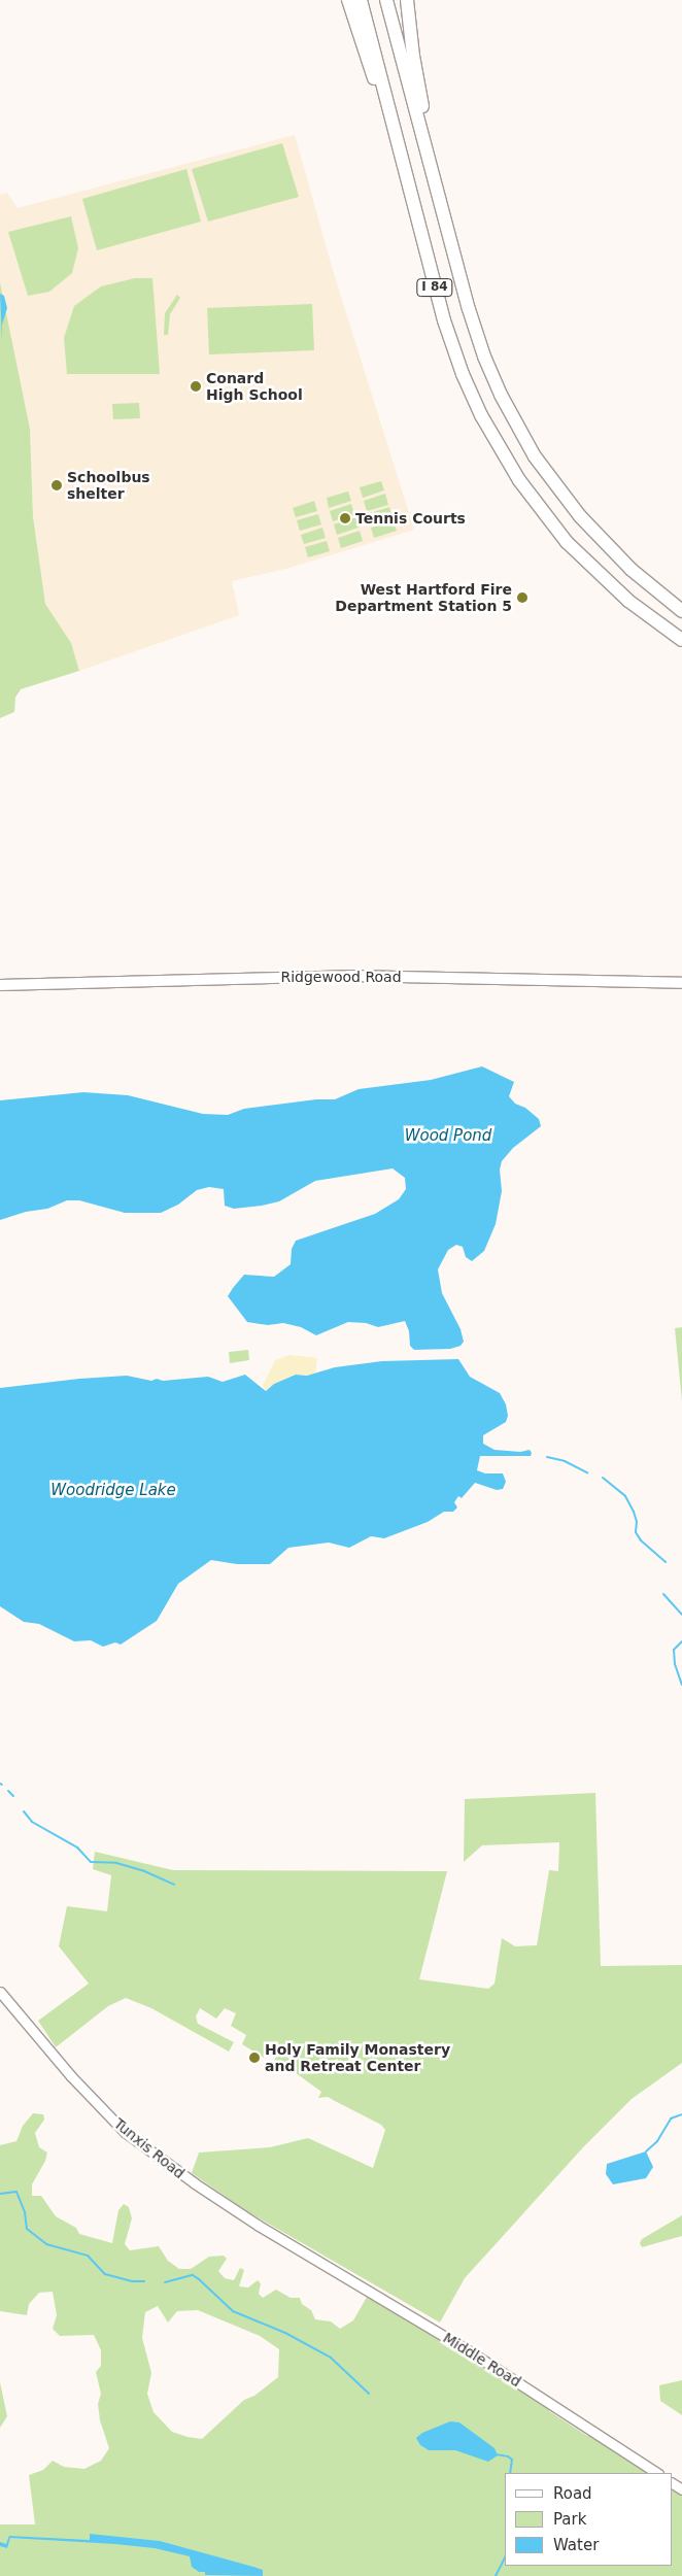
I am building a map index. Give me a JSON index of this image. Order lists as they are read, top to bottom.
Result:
{
  "streets": {
    "highway": ["I 84"],
    "main road": ["Ridgewood Road"],
    "street": ["Tunxis Road", "Middle Road"]
  },
  "crossings": [
    ["Tunxis Road", "Middle Road"]
  ],
  "water": ["Wood Pond", "Woodridge Lake"],
  "places": [
    "Conard High School",
    "Schoolbus shelter",
    "Tennis Courts",
    "West Hartford Fire Department Station 5",
    "Holy Family Monastery and Retreat Center"
  ],
  "legend": ["Road", "Park", "Water"]
}
